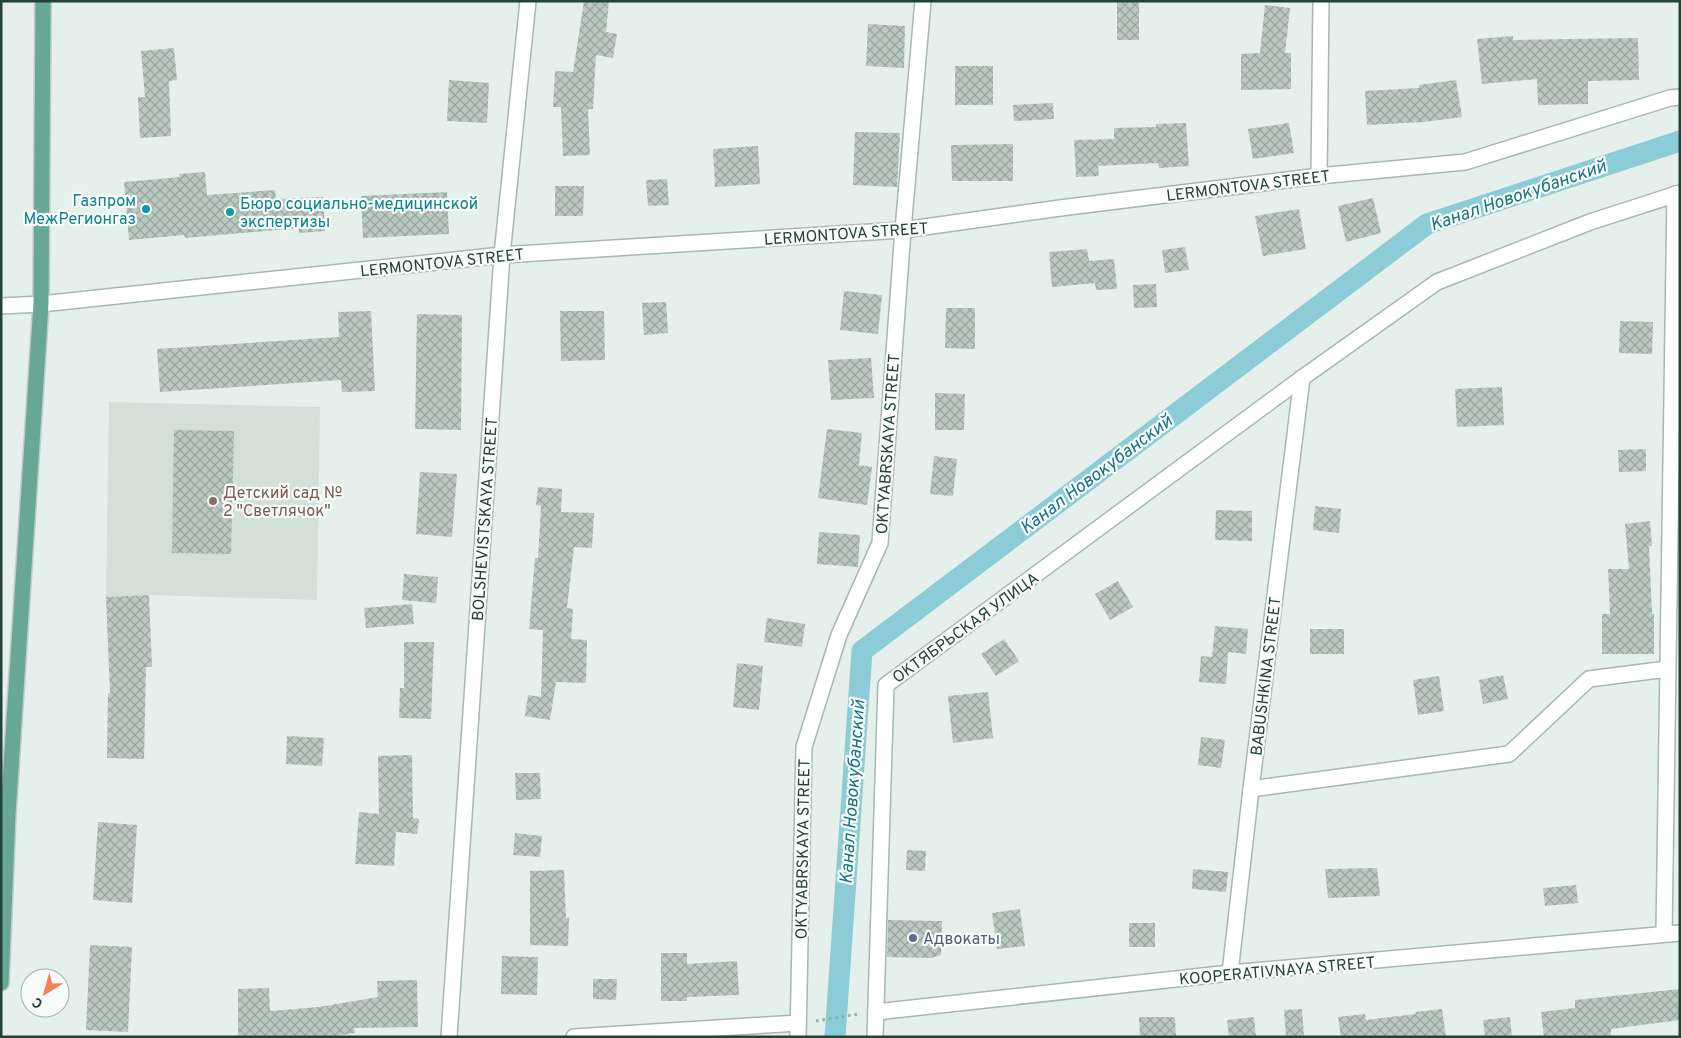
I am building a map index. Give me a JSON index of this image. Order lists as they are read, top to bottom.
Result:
{
  "streets": {
    "street": [
      "LERMONTOVA STREET",
      "OKTYABRSKAYA STREET",
      "BOLSHEVISTSKAYA STREET",
      "ОКТЯБРЬСКАЯ УЛИЦА",
      "BABUSHKINA STREET",
      "KOOPERATIVNAYA STREET"
    ]
  },
  "crossings": [
    ["LERMONTOVA STREET", "OKTYABRSKAYA STREET"],
    ["LERMONTOVA STREET", "BOLSHEVISTSKAYA STREET"],
    ["ОКТЯБРЬСКАЯ УЛИЦА", "BABUSHKINA STREET"],
    ["ОКТЯБРЬСКАЯ УЛИЦА", "KOOPERATIVNAYA STREET"],
    ["BABUSHKINA STREET", "KOOPERATIVNAYA STREET"]
  ],
  "water": ["Канал Новокубанский"],
  "places": [
    "Газпром МежРегионгаз",
    "Бюро социально-медицинской экспертизы",
    "Детский сад № 2 \"Светлячок\"",
    "Адвокаты"
  ],
  "north": "bottom left"
}
